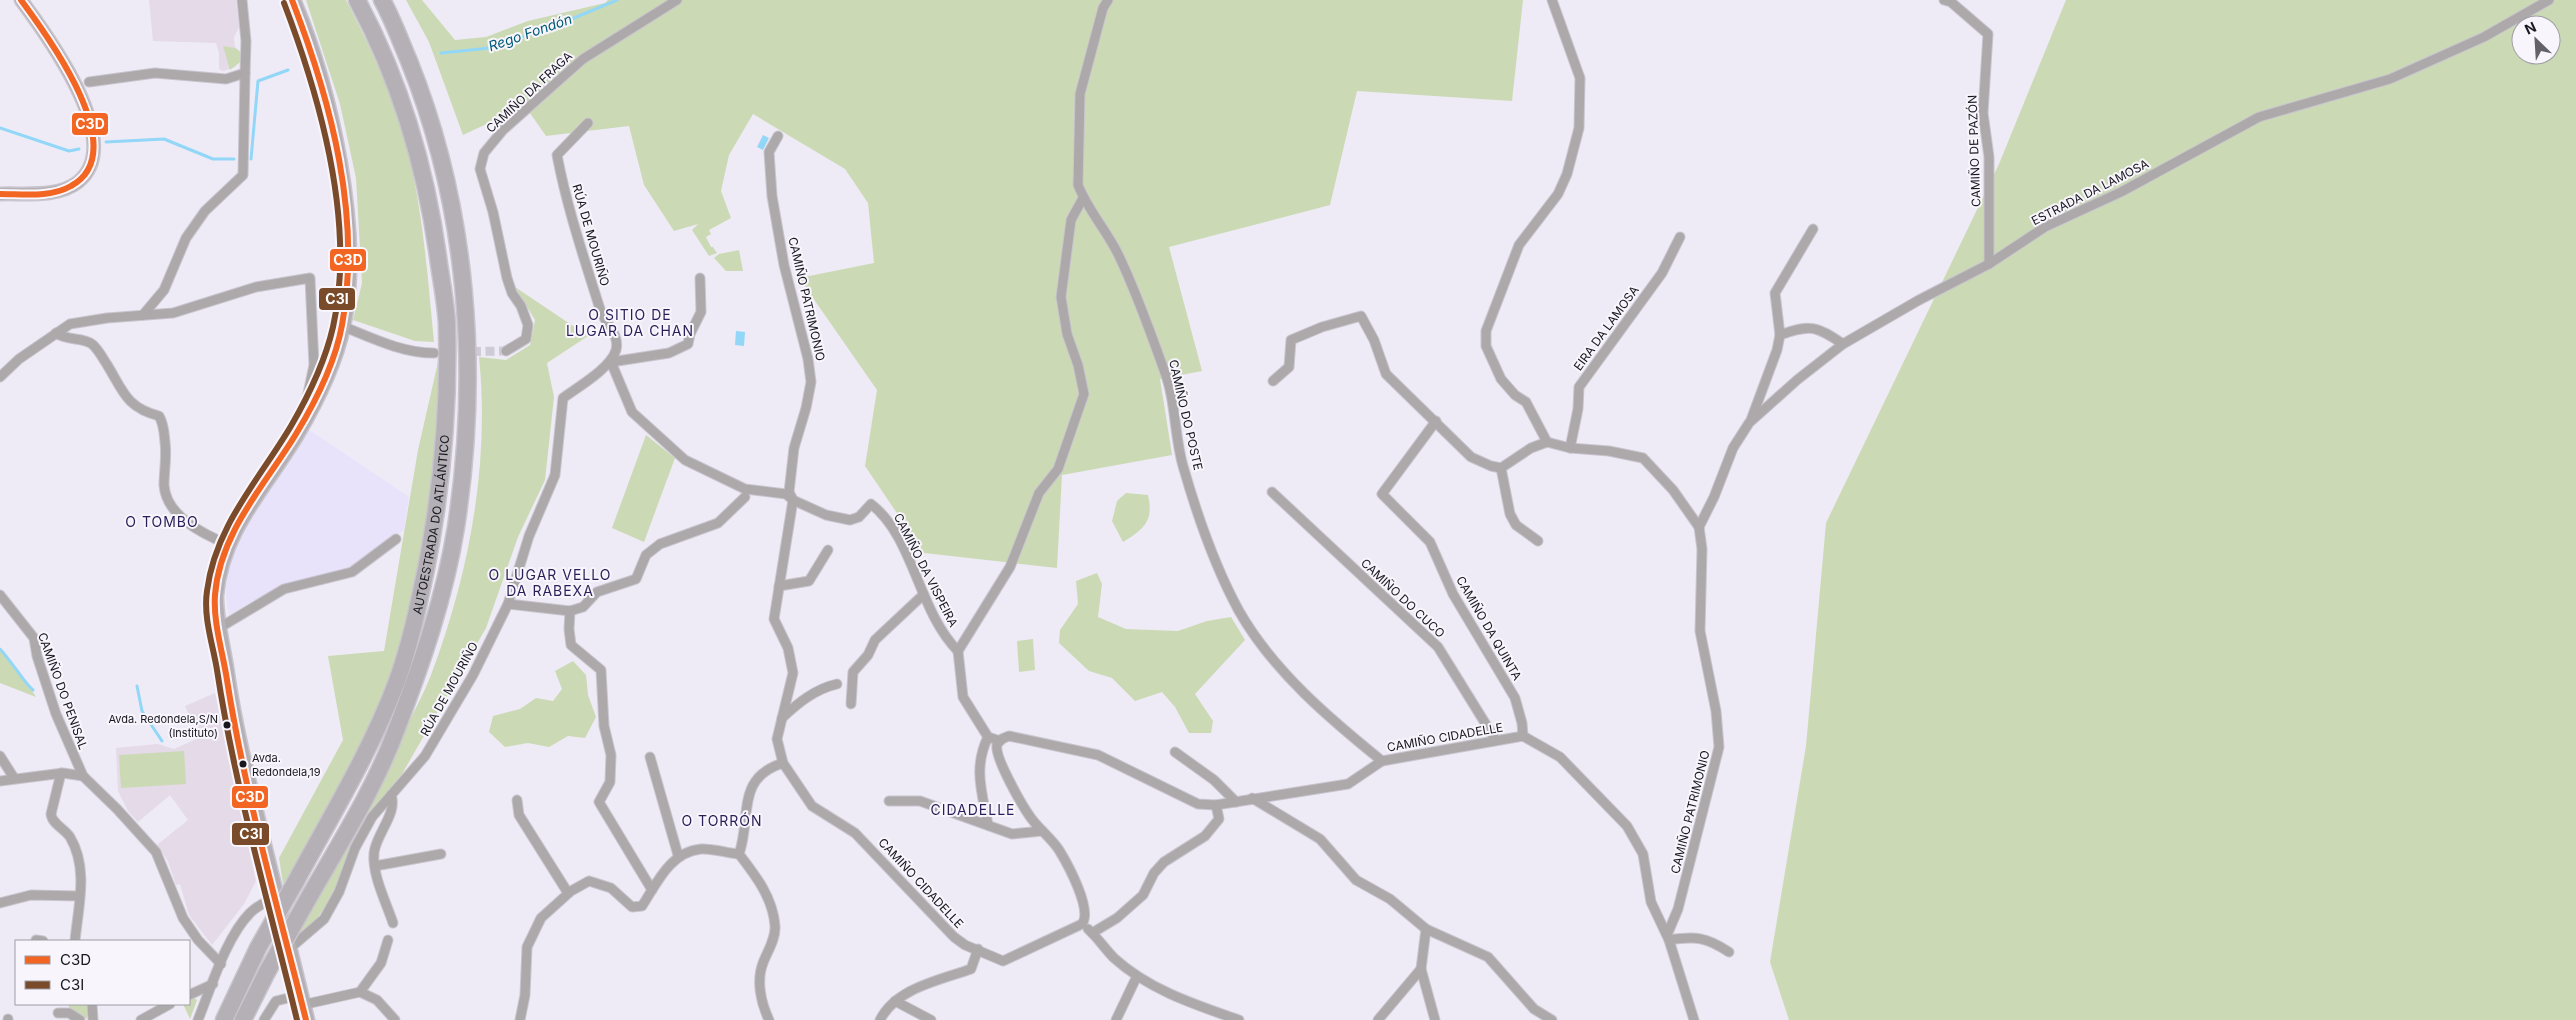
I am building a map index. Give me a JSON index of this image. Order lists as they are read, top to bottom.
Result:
{
  "streets": {
    "highway": ["AUTOESTRADA DO ATLÁNTICO"],
    "street": [
      "CAMIÑO DA FRAGA",
      "CAMIÑO DE PAZÓN",
      "ESTRADA DA LAMOSA",
      "RÚA DE MOURIÑO",
      "CAMIÑO PATRIMONIO",
      "EIRA DA LAMOSA",
      "CAMIÑO DO POSTE",
      "CAMIÑO DA VISPEIRA",
      "CAMIÑO DO CUCO",
      "CAMIÑO DA QUINTA",
      "CAMIÑO DO PENISAL",
      "CAMIÑO CIDADELLE"
    ]
  },
  "crossings": [
    ["CAMIÑO DE PAZÓN", "ESTRADA DA LAMOSA"],
    ["ESTRADA DA LAMOSA", "CAMIÑO PATRIMONIO"],
    ["RÚA DE MOURIÑO", "CAMIÑO DA VISPEIRA"],
    ["CAMIÑO PATRIMONIO", "CAMIÑO DA VISPEIRA"],
    ["CAMIÑO PATRIMONIO", "CAMIÑO CIDADELLE"],
    ["CAMIÑO DO POSTE", "CAMIÑO CIDADELLE"],
    ["CAMIÑO DO CUCO", "CAMIÑO CIDADELLE"],
    ["CAMIÑO DA QUINTA", "CAMIÑO CIDADELLE"]
  ],
  "districts": [
    "O SITIO DE LUGAR DA CHAN",
    "O TOMBO",
    "O LUGAR VELLO DA RABEXA",
    "CIDADELLE",
    "O TORRÓN"
  ],
  "water": ["Rego Fondón"],
  "places": ["Avda. Redondela,S/N (Instituto)", "Avda. Redondela,19"],
  "lines": ["transit line C3D", "transit line C3I"],
  "legend": ["C3D", "C3I"],
  "north": "top left"
}
